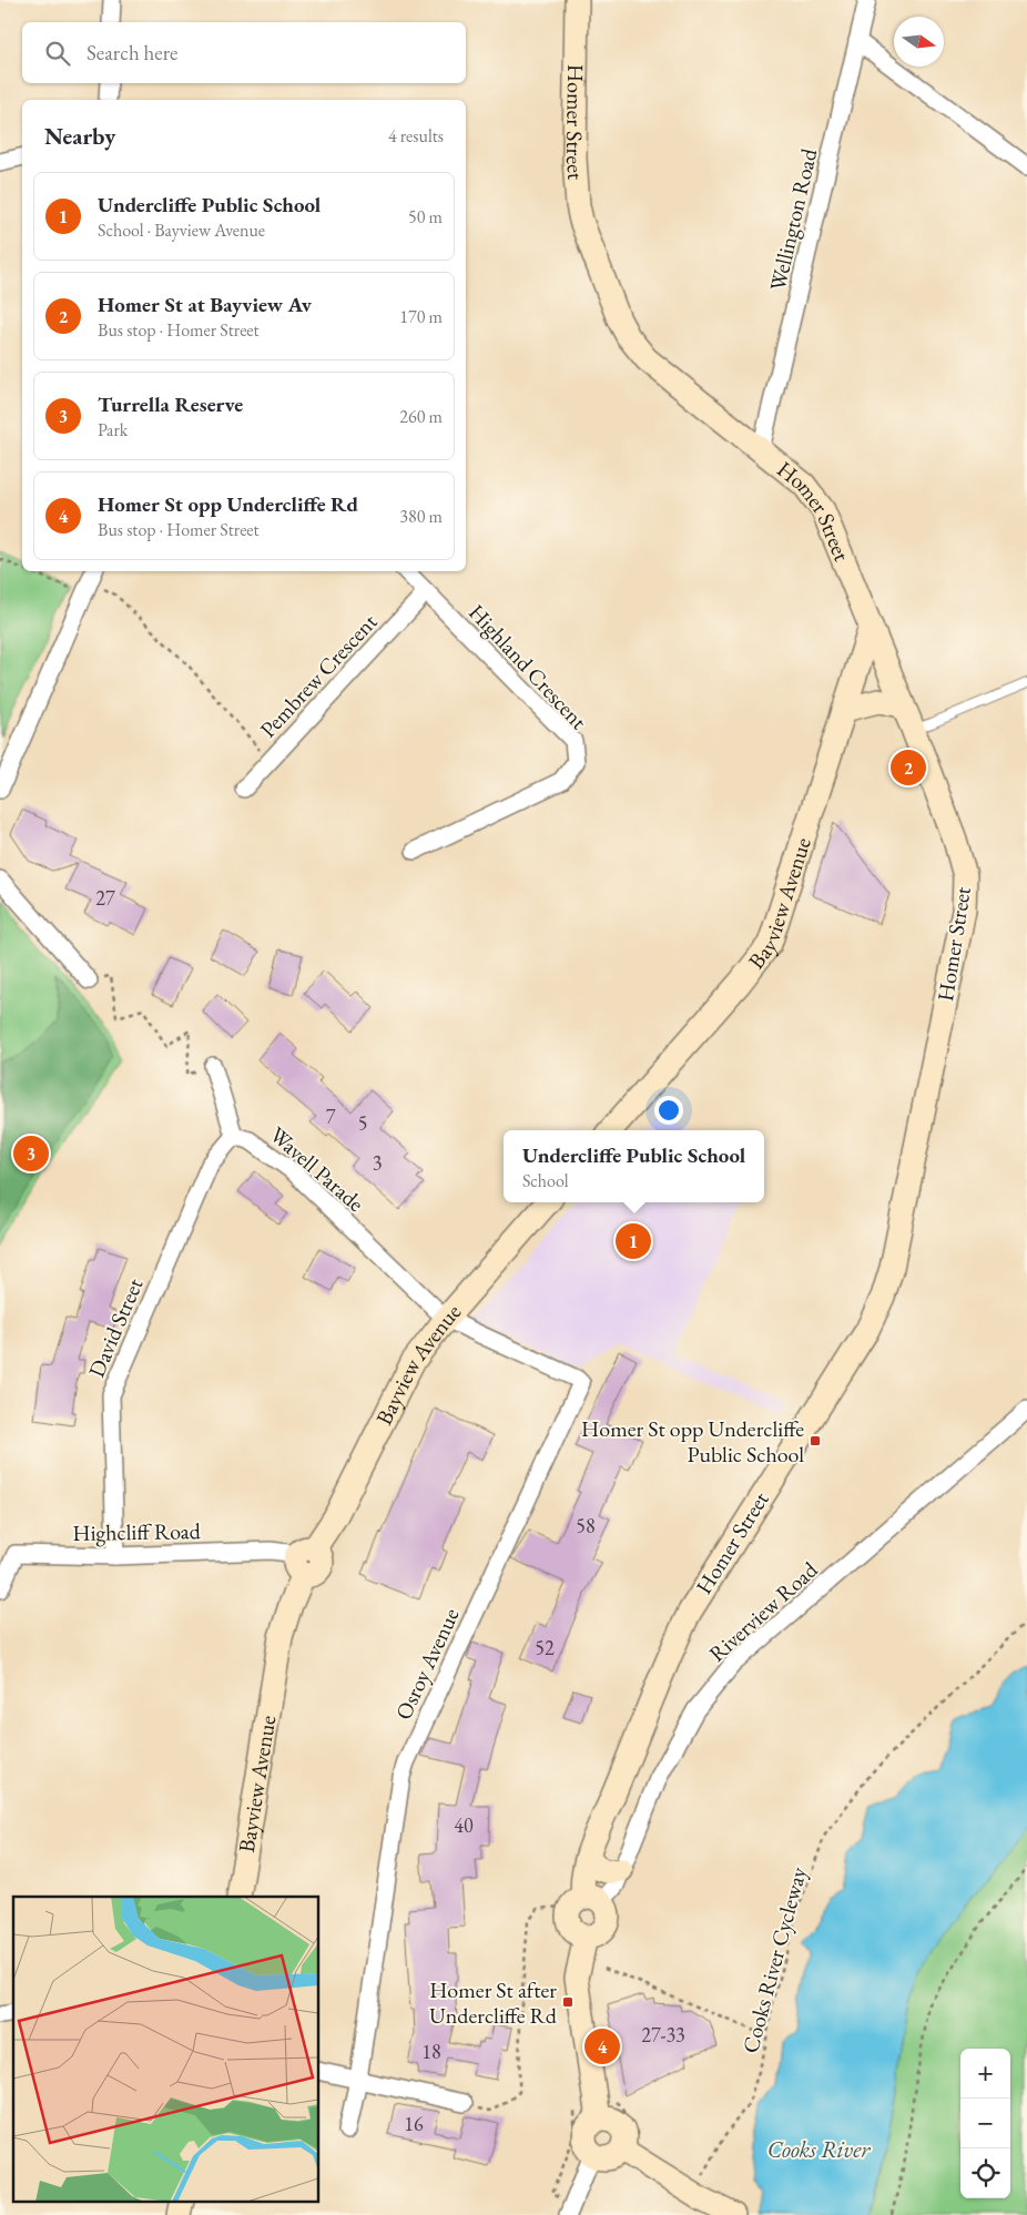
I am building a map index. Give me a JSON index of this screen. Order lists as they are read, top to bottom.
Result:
{
  "streets": {
    "main road": ["Homer Street", "Bayview Avenue"],
    "street": [
      "Wellington Road",
      "Highland Crescent",
      "Pembrew Crescent",
      "Wavell Parade",
      "David Street",
      "Highcliff Road",
      "Riverview Road",
      "Osroy Avenue"
    ],
    "path": ["Cooks River Cycleway"]
  },
  "crossings": [
    ["Homer Street", "Wellington Road"],
    ["Homer Street", "Bayview Avenue"],
    ["Homer Street", "Riverview Road"],
    ["Highland Crescent", "Pembrew Crescent"],
    ["Bayview Avenue", "Wavell Parade"],
    ["Bayview Avenue", "Highcliff Road"],
    ["Bayview Avenue", "Osroy Avenue"],
    ["Wavell Parade", "David Street"],
    ["Wavell Parade", "Osroy Avenue"],
    ["David Street", "Highcliff Road"]
  ],
  "water": ["Cooks River"],
  "places": {
    "transit": ["Homer St opp Undercliffe Public School", "Homer St after Undercliffe Rd"]
  },
  "house_numbers": [
    "27",
    "7",
    "5",
    "3",
    "58",
    "52",
    "40",
    "27-33",
    "18",
    "16"
  ],
  "north": "right",
  "page": {
    "search": "Search here",
    "heading": ["Nearby", "4 results"],
    "list": [
      {
        "mark": "1",
        "name": "Undercliffe Public School",
        "note": "School · Bayview Avenue",
        "value": "50 m"
      },
      {
        "mark": "2",
        "name": "Homer St at Bayview Av",
        "note": "Bus stop · Homer Street",
        "value": "170 m"
      },
      {
        "mark": "3",
        "name": "Turrella Reserve",
        "note": "Park",
        "value": "260 m"
      },
      {
        "mark": "4",
        "name": "Homer St opp Undercliffe Rd",
        "note": "Bus stop · Homer Street",
        "value": "380 m"
      }
    ],
    "pins": [
      "2",
      "3",
      "1",
      "4"
    ],
    "popup": ["Undercliffe Public School", "School"],
    "map_buttons": ["+", "−"]
  }
}
